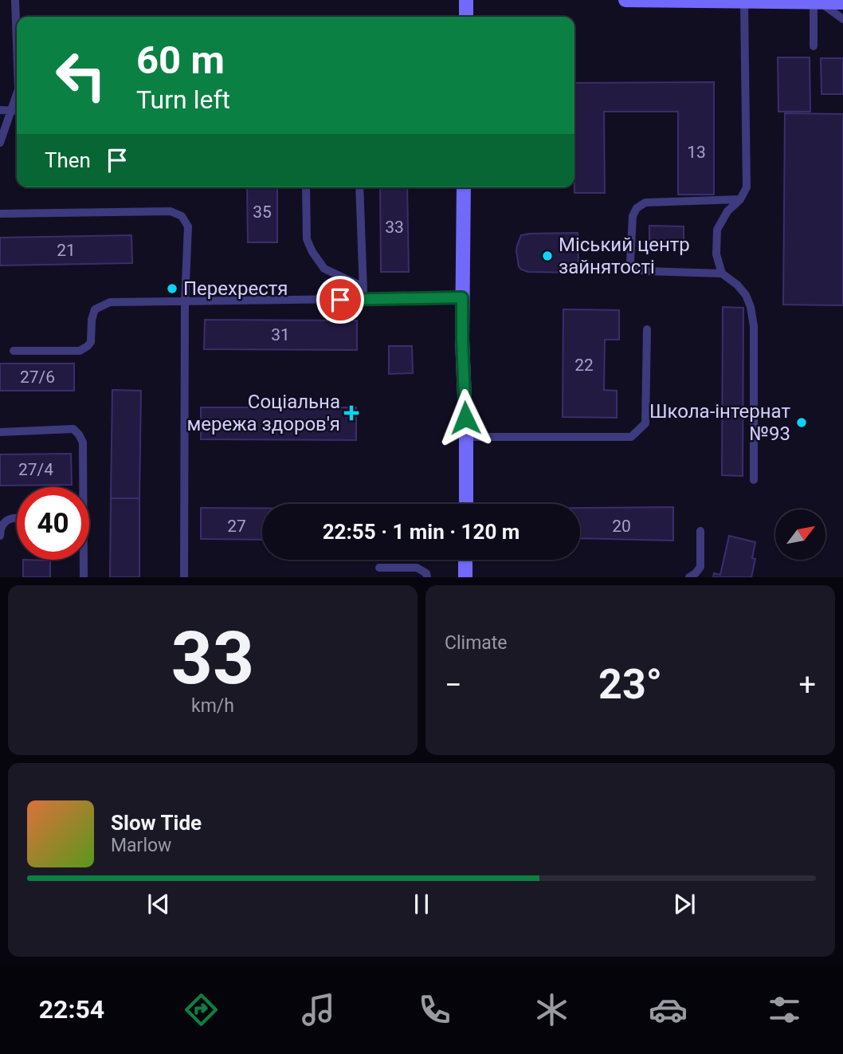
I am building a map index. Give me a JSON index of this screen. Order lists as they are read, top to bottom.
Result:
{
  "places": {
    "other": ["Міський центр зайнятості", "Перехрестя", "Школа-інтернат №93"],
    "health": ["Соціальна мережа здоров'я"]
  },
  "house_numbers": [
    "13",
    "35",
    "33",
    "21",
    "31",
    "22",
    "27/6",
    "27/4",
    "27",
    "20"
  ],
  "north": "top right",
  "page": {
    "turn": ["60 m", "Turn left"],
    "then": "Then",
    "limit": "40",
    "trip": "22:55 · 1 min · 120 m",
    "tile": [
      ["33", "km/h"],
      "Climate"
    ],
    "heat": ["−", "23°", "+"],
    "song": ["Slow Tide", "Marlow"],
    "tabs": "22:54"
  }
}
